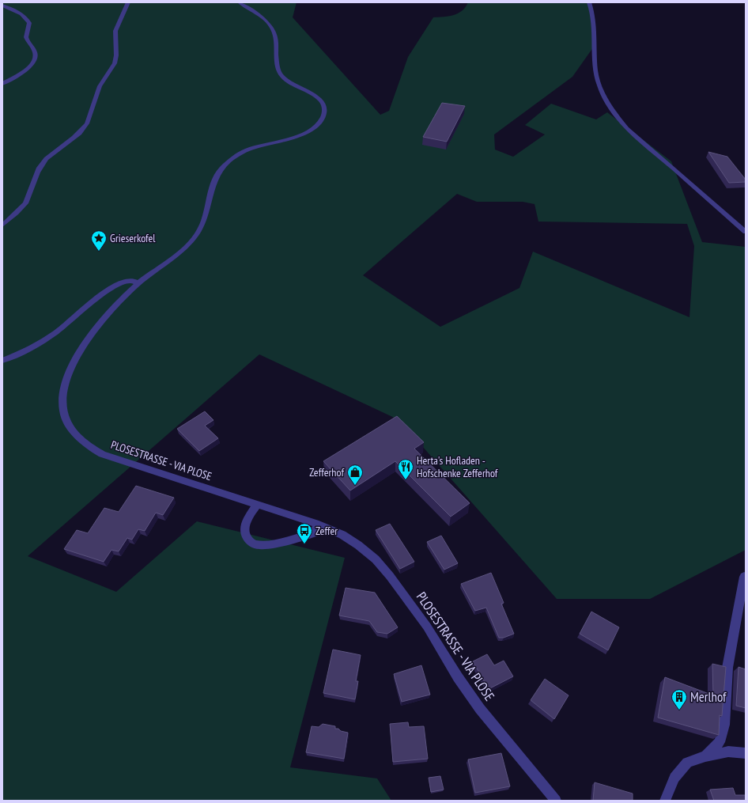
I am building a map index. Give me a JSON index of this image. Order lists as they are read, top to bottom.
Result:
{
  "streets": {
    "street": ["PLOSESTRASSE - VIA PLOSE"]
  },
  "places": {
    "place": ["Grieserkofel"],
    "restaurant": ["Herta's Hofladen - Hofschenke Zefferhof"],
    "shop": ["Zefferhof"],
    "bus stop": ["Zeffer"],
    "building": ["Merlhof"]
  }
}
